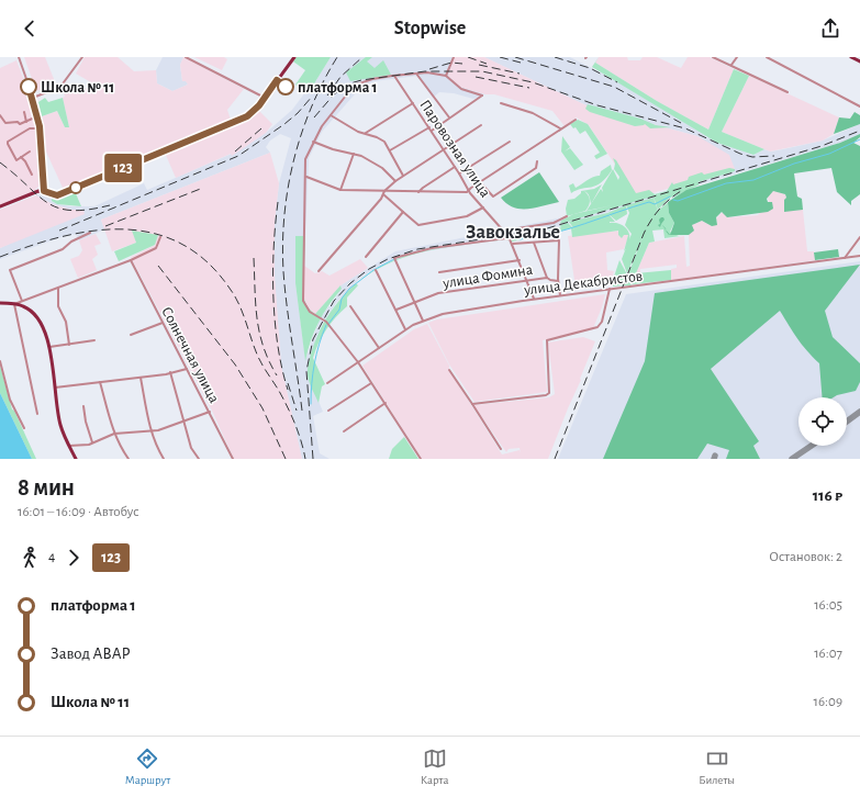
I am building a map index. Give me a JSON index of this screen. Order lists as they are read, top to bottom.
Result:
{
  "streets": {
    "street": [
      "Паровозная улица",
      "улица Фомина",
      "улица Декабристов",
      "Солнечная улица"
    ]
  },
  "districts": ["Завокзалье"],
  "places": ["Школа № 11", "платформа 1"],
  "lines": ["bus line 123"],
  "page": {
    "header": "Stopwise",
    "on_map": "123",
    "heading": ["8 мин", "16:01 – 16:09 · Автобус", "116 ₽"],
    "legs": ["4", "123", "Остановок: 2"],
    "list": [
      {
        "name": "платформа 1",
        "value": "16:05"
      },
      {
        "name": "Завод АВАР",
        "value": "16:07"
      },
      {
        "name": "Школа № 11",
        "value": "16:09"
      }
    ],
    "tabs": ["Маршрут", "Карта", "Билеты"]
  }
}
